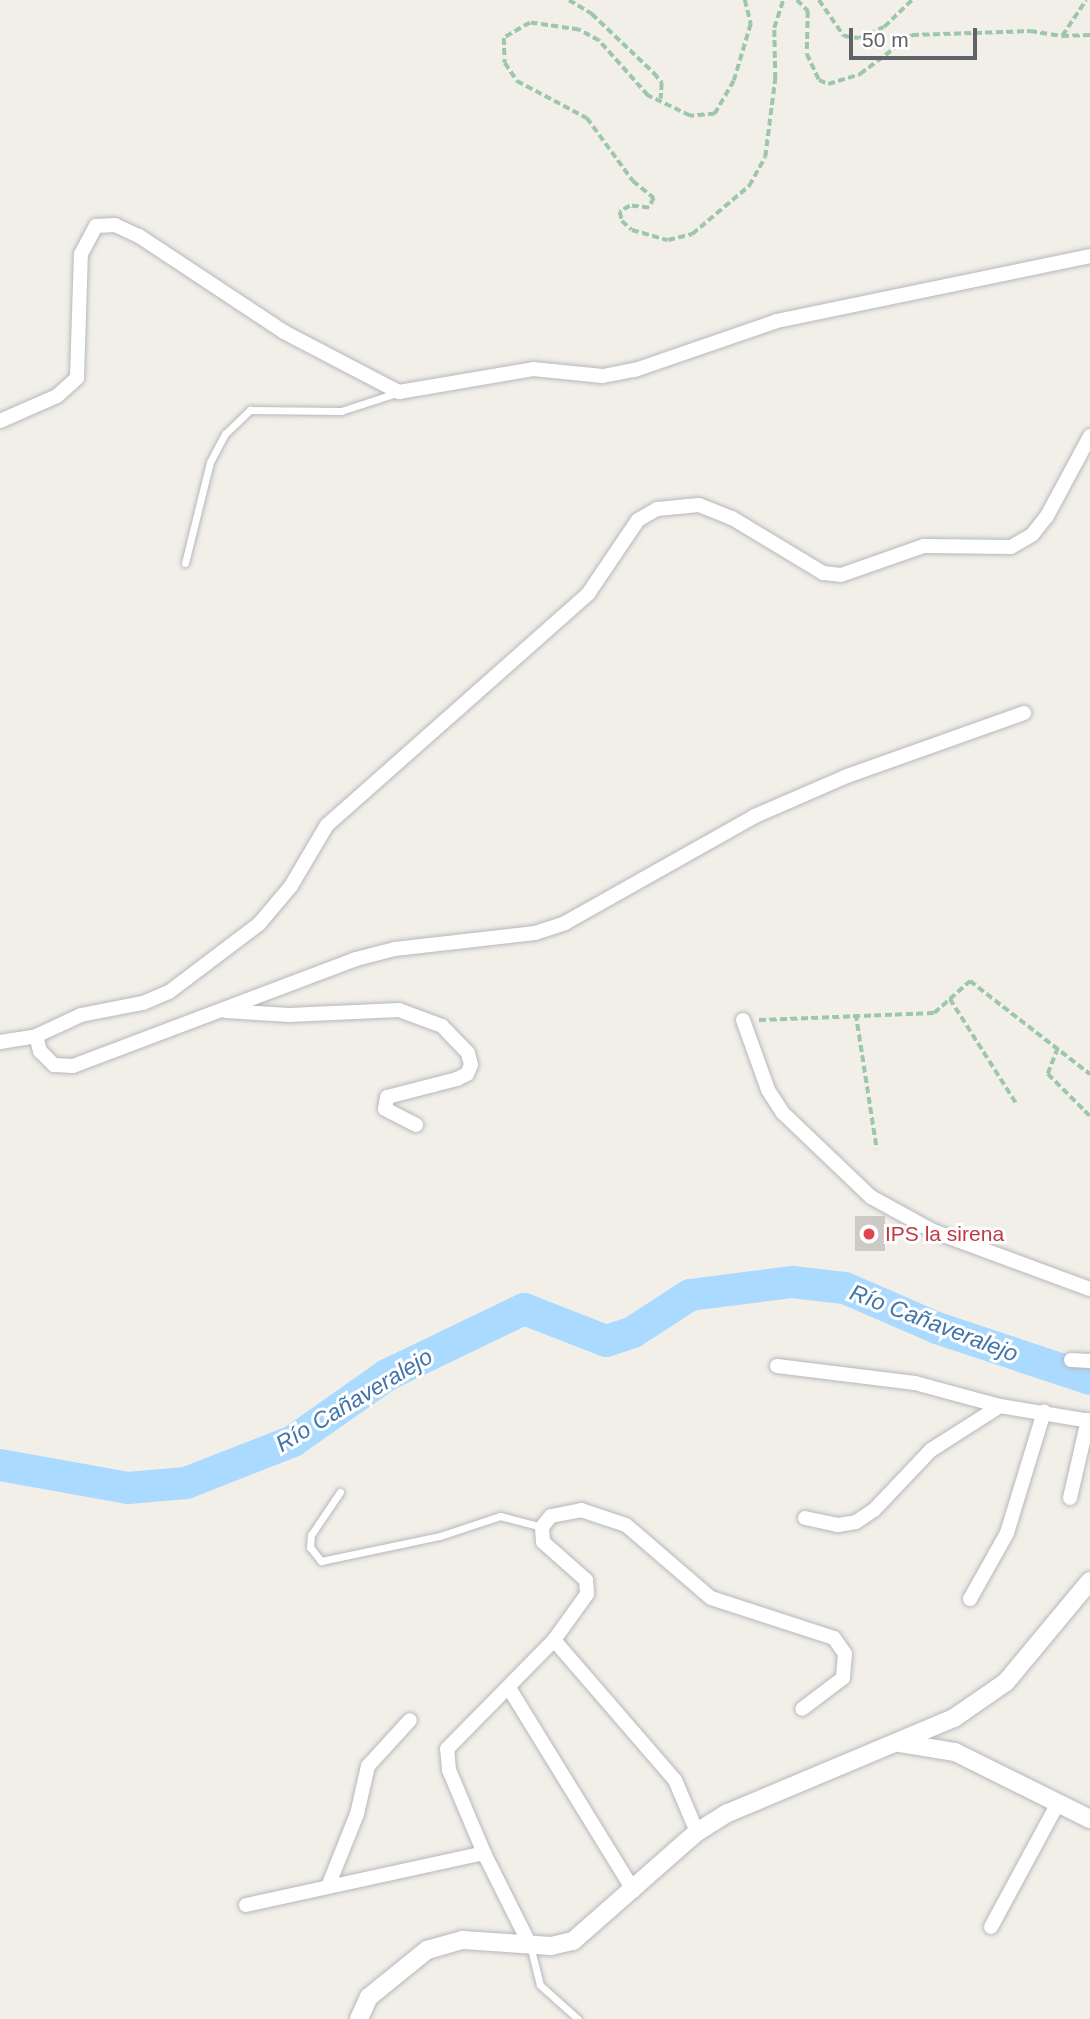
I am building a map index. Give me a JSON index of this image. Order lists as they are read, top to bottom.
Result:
{
  "water": ["Río Cañaveralejo"],
  "places": ["IPS la sirena"],
  "scale_bar": "50 m"
}
